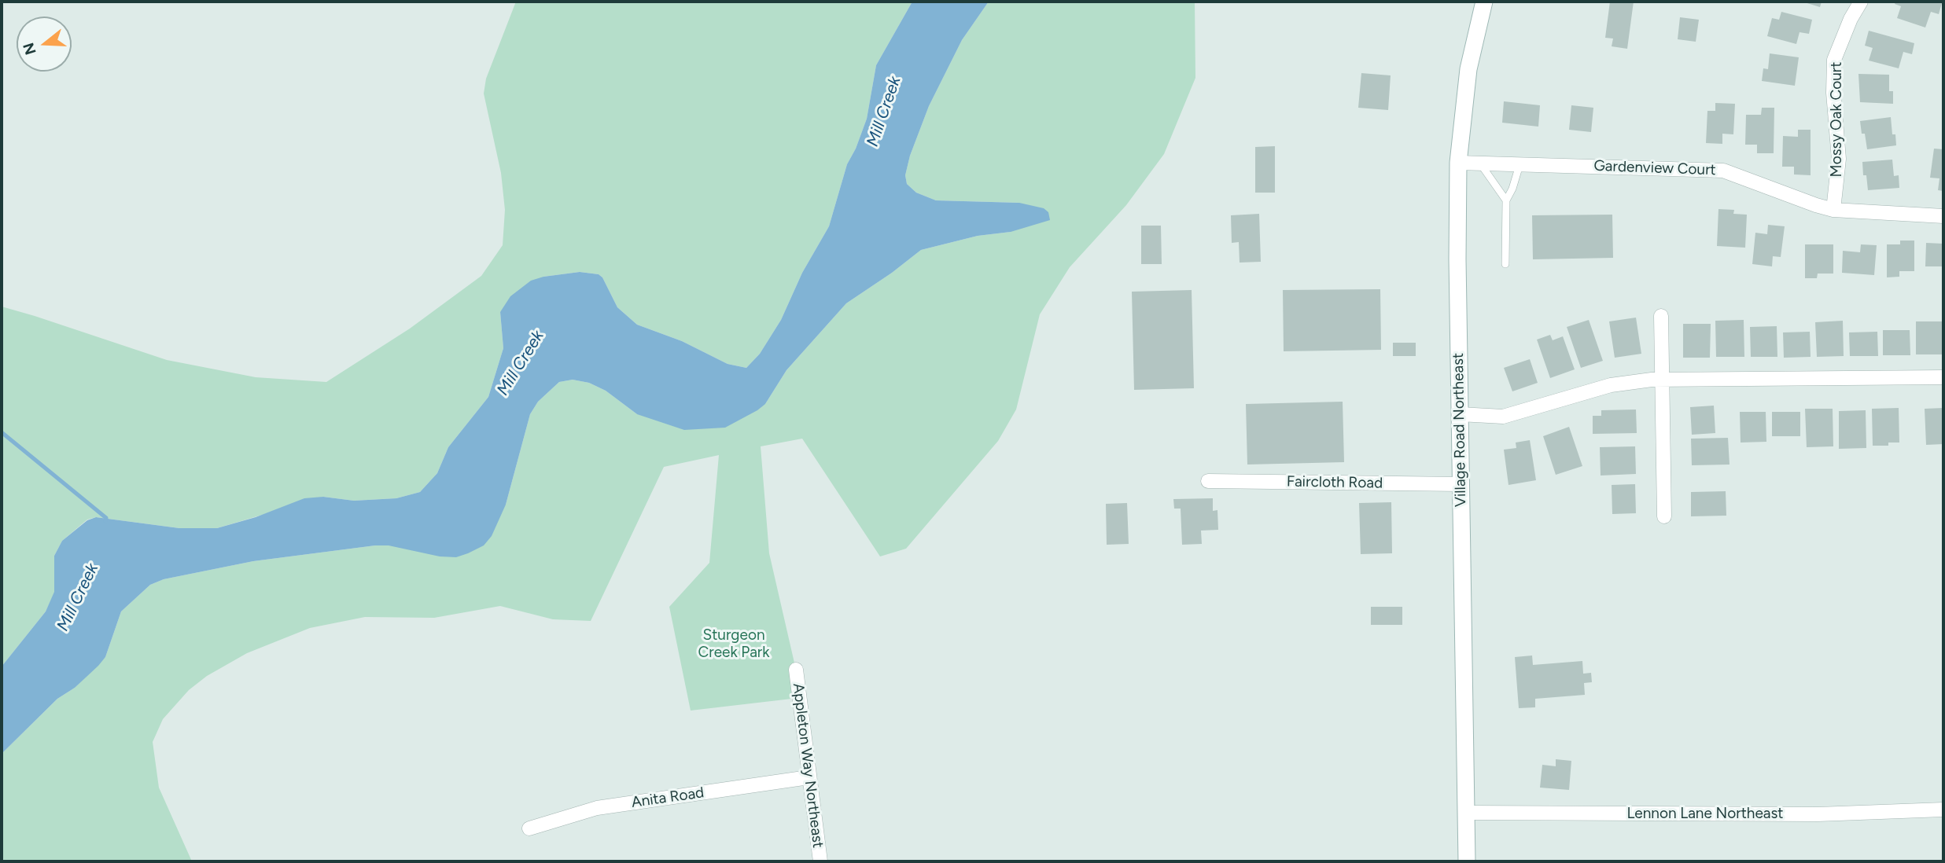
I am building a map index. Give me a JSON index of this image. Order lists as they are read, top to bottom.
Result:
{
  "streets": {
    "main road": ["Village Road Northeast"],
    "street": [
      "Mossy Oak Court",
      "Gardenview Court",
      "Faircloth Road",
      "Appleton Way Northeast",
      "Anita Road",
      "Lennon Lane Northeast"
    ]
  },
  "crossings": [
    ["Mossy Oak Court", "Gardenview Court"],
    ["Gardenview Court", "Village Road Northeast"],
    ["Village Road Northeast", "Faircloth Road"],
    ["Village Road Northeast", "Lennon Lane Northeast"],
    ["Appleton Way Northeast", "Anita Road"]
  ],
  "water": ["Mill Creek"],
  "parks": ["Sturgeon Creek Park"],
  "north": "left"
}
